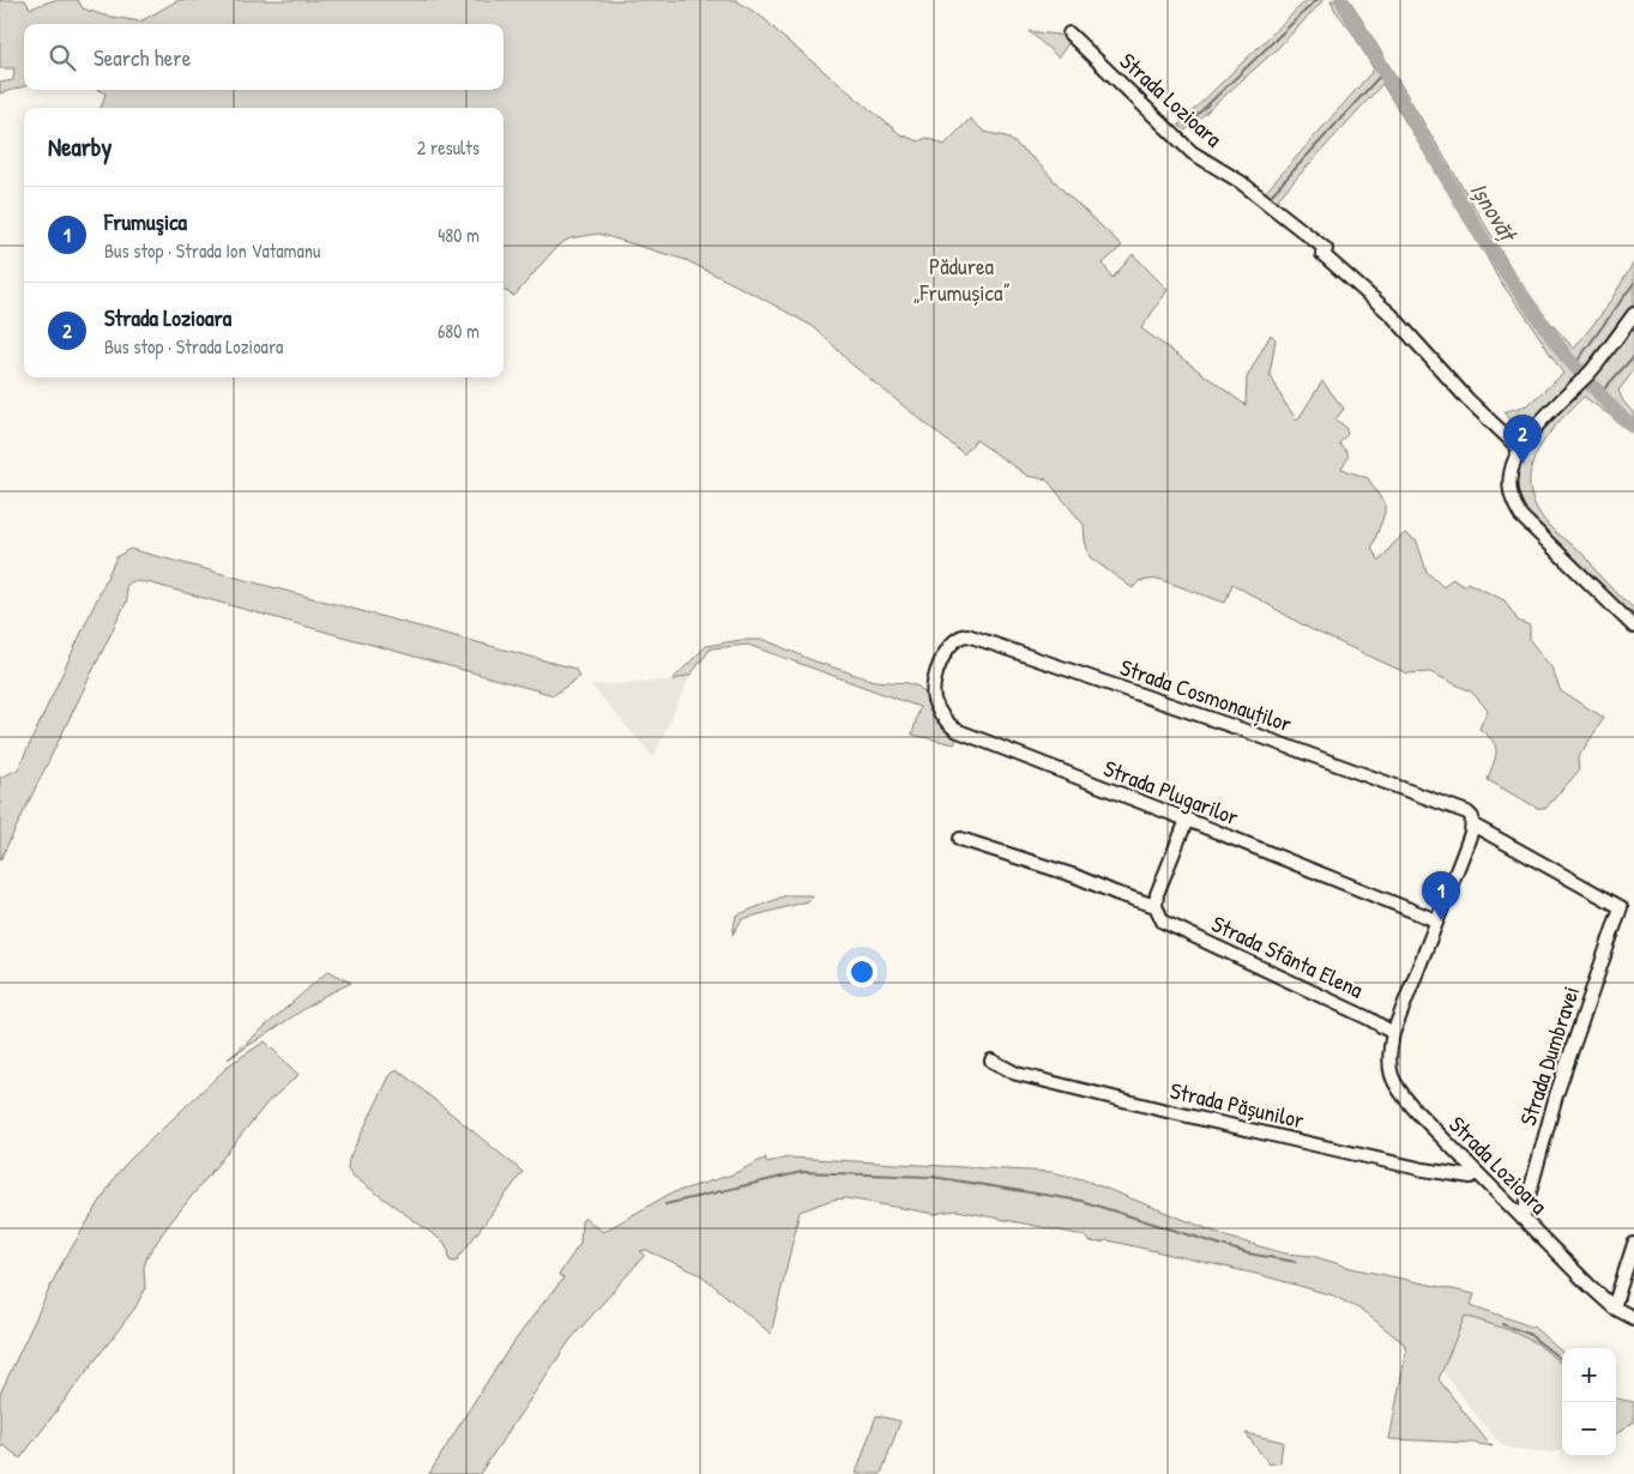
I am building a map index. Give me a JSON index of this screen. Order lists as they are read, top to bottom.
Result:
{
  "streets": {
    "street": [
      "Strada Lozioara",
      "Strada Cosmonauților",
      "Strada Plugarilor",
      "Strada Sfânta Elena",
      "Strada Dumbravei",
      "Strada Pășunilor"
    ]
  },
  "crossings": [
    ["Strada Lozioara", "Strada Cosmonauților"],
    ["Strada Lozioara", "Strada Plugarilor"],
    ["Strada Lozioara", "Strada Sfânta Elena"],
    ["Strada Lozioara", "Strada Dumbravei"],
    ["Strada Lozioara", "Strada Pășunilor"],
    ["Strada Cosmonauților", "Strada Plugarilor"],
    ["Strada Cosmonauților", "Strada Dumbravei"]
  ],
  "water": ["Ișnovăț"],
  "parks": ["Pădurea „Frumușica”"],
  "page": {
    "search": "Search here",
    "heading": ["Nearby", "2 results"],
    "list": [
      {
        "mark": "1",
        "name": "Frumuşica",
        "note": "Bus stop · Strada Ion Vatamanu",
        "value": "480 m"
      },
      {
        "mark": "2",
        "name": "Strada Lozioara",
        "note": "Bus stop · Strada Lozioara",
        "value": "680 m"
      }
    ],
    "pins": ["2", "1"],
    "map_buttons": ["+", "−"]
  }
}
